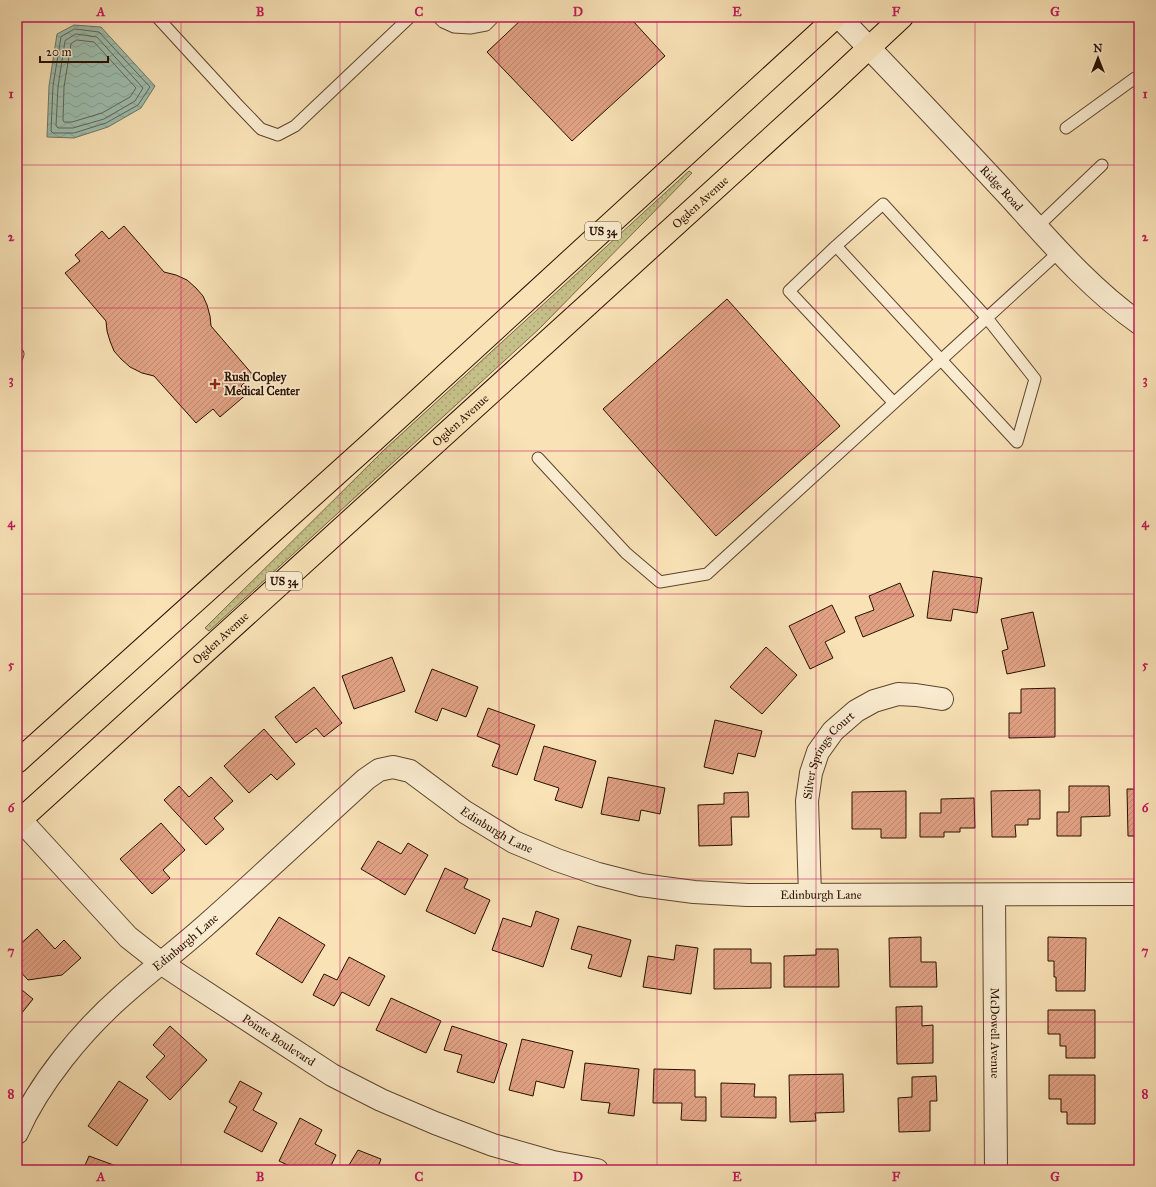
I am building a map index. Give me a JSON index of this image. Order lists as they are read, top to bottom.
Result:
{
  "streets": {
    "main road": ["Ogden Avenue", "US 34"],
    "street": [
      "Ridge Road",
      "Silver Springs Court",
      "Edinburgh Lane",
      "McDowell Avenue",
      "Pointe Boulevard"
    ]
  },
  "crossings": [
    ["Ridge Road", "Ogden Avenue"],
    ["Ogden Avenue", "Pointe Boulevard"],
    ["Silver Springs Court", "Edinburgh Lane"],
    ["Edinburgh Lane", "McDowell Avenue"],
    ["Edinburgh Lane", "Pointe Boulevard"]
  ],
  "places": {
    "health": ["Rush Copley Medical Center"]
  },
  "scale_bar": "20 m",
  "north": "top",
  "grid": {
    "columns": [
      "A",
      "B",
      "C",
      "D",
      "E",
      "F",
      "G"
    ],
    "rows": [
      "1",
      "2",
      "3",
      "4",
      "5",
      "6",
      "7",
      "8"
    ]
  }
}
